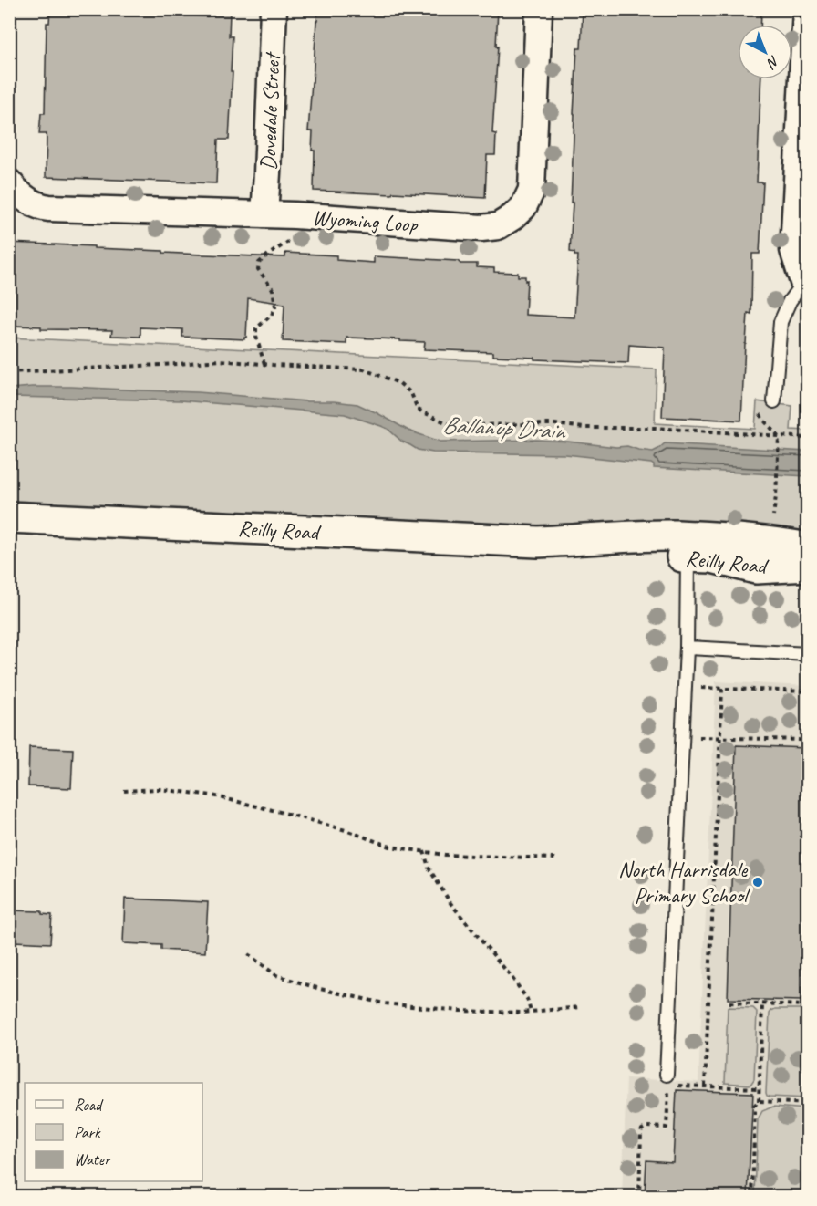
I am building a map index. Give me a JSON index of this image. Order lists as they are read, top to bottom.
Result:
{
  "streets": {
    "street": ["Dovedale Street", "Wyoming Loop", "Reilly Road"]
  },
  "crossings": [
    ["Dovedale Street", "Wyoming Loop"]
  ],
  "water": ["Ballanup Drain"],
  "places": ["North Harrisdale Primary School"],
  "legend": ["Road", "Park", "Water"],
  "north": "bottom right"
}
